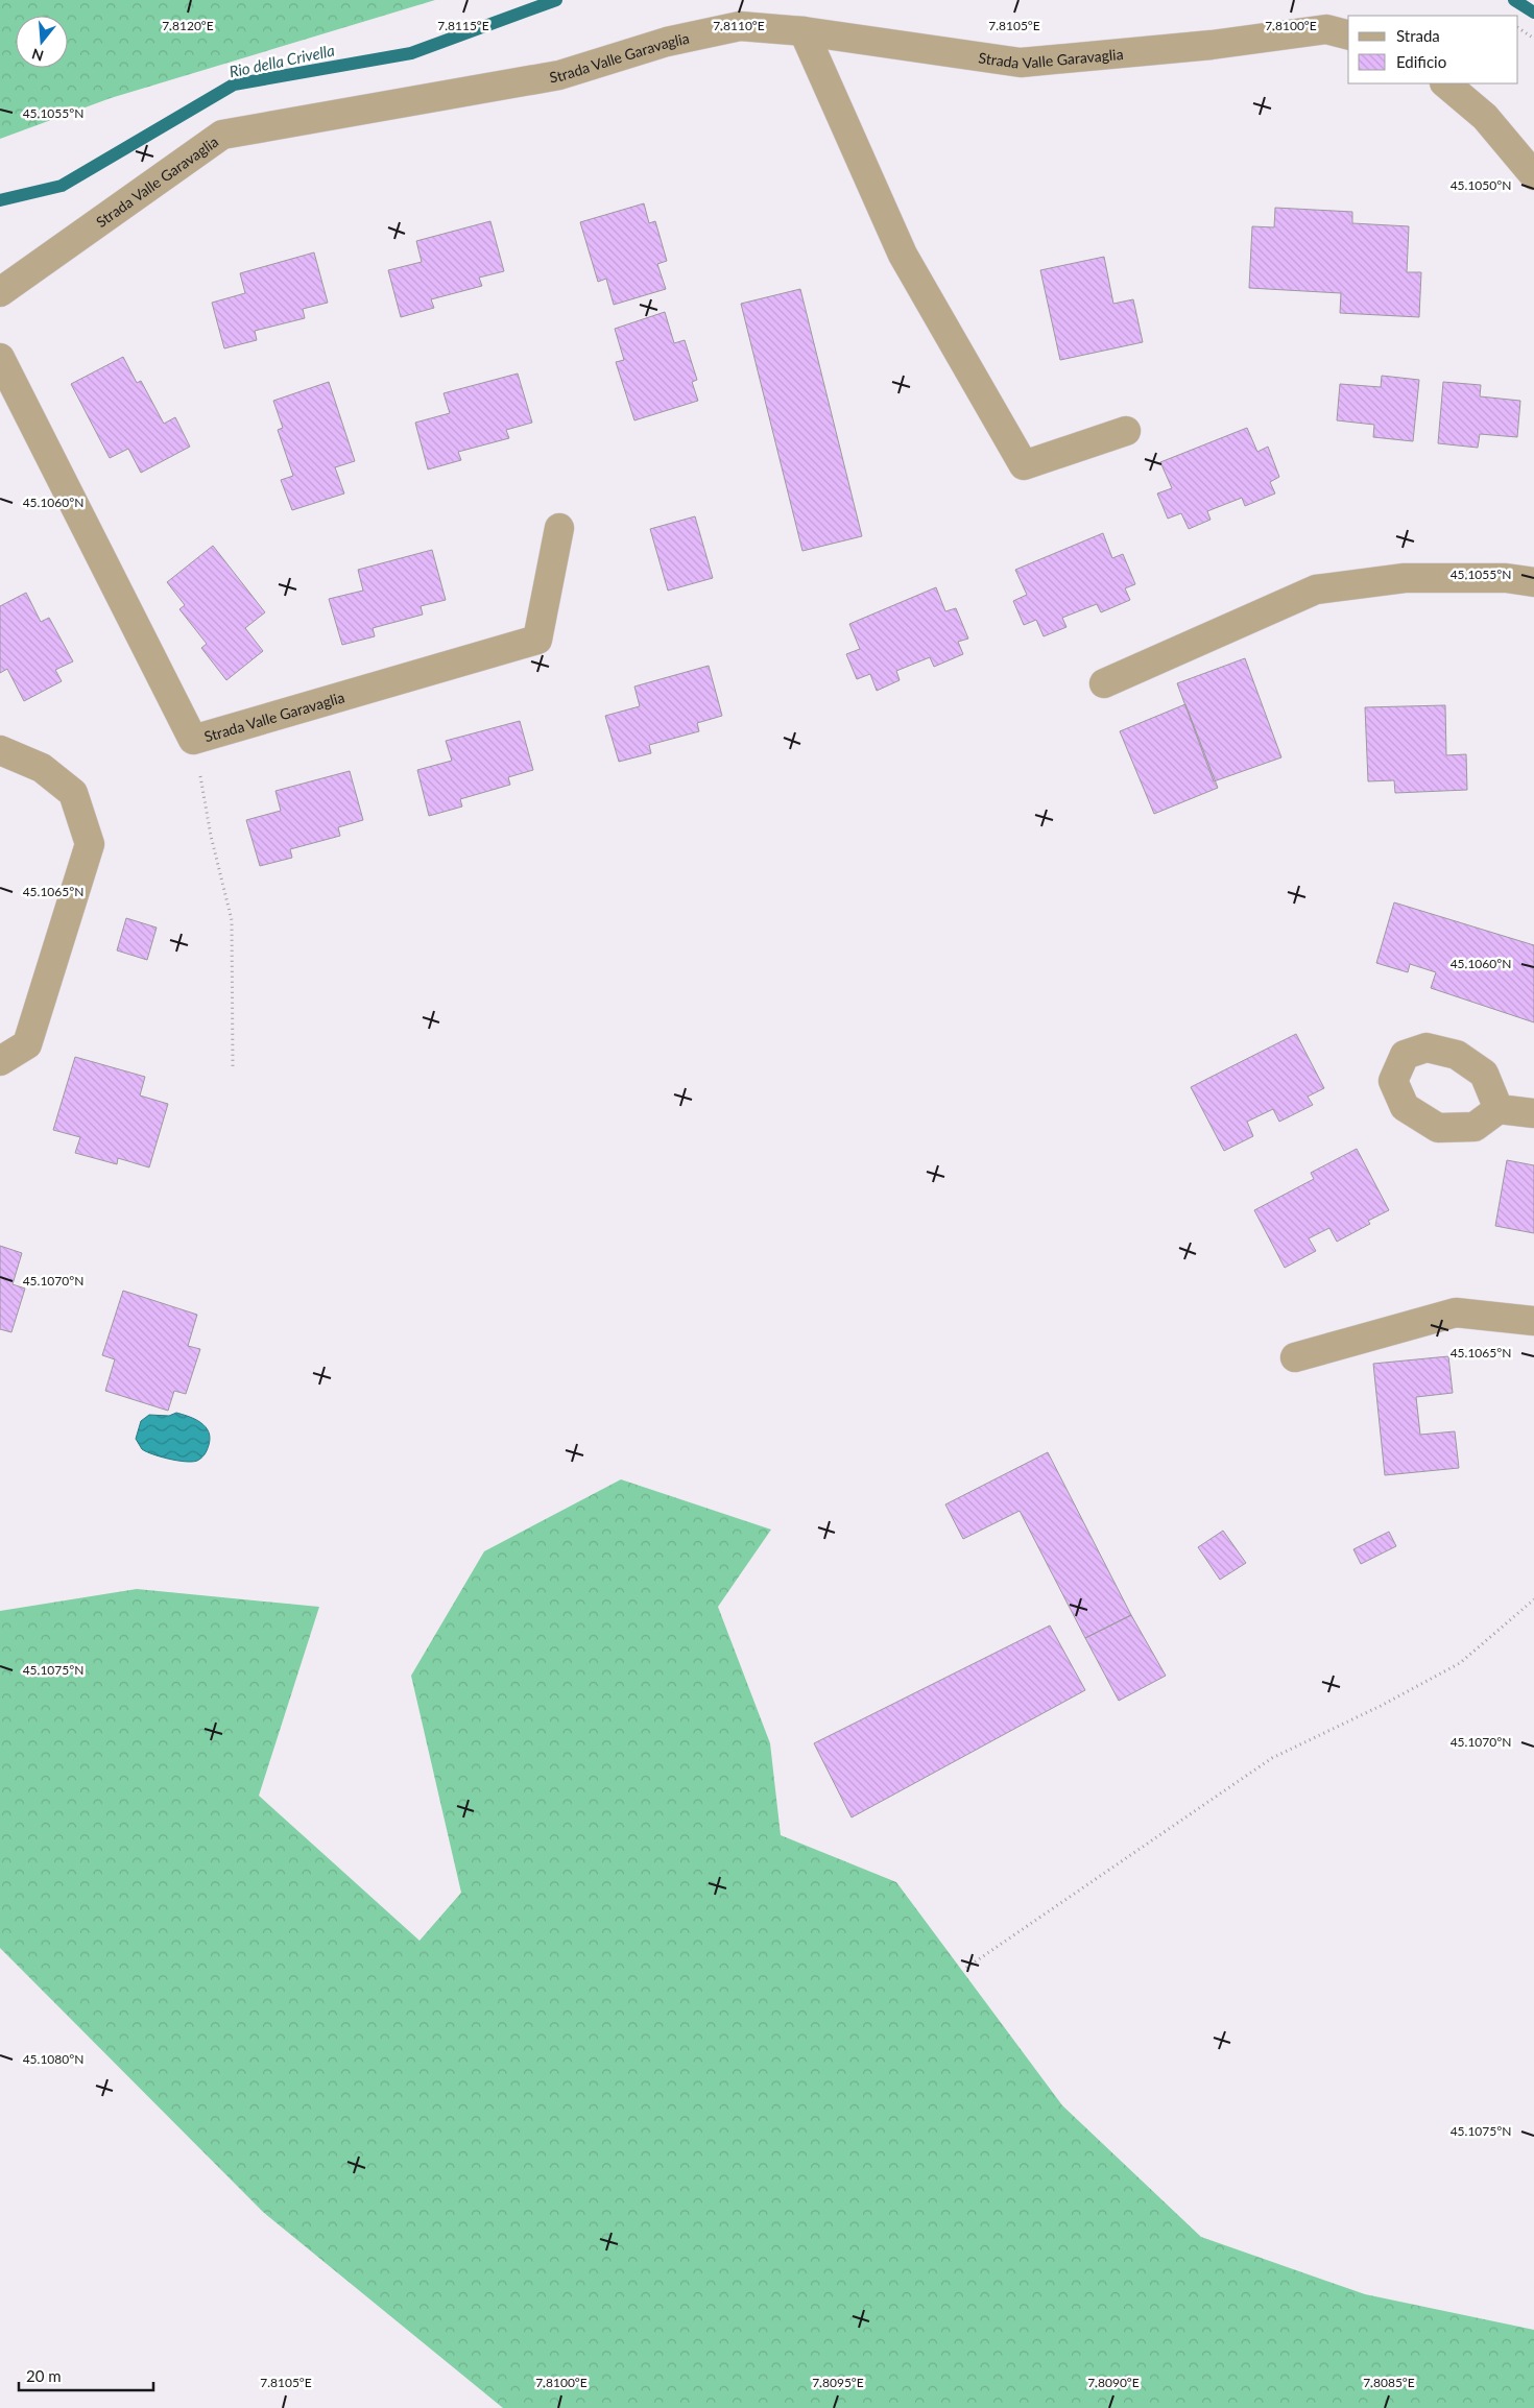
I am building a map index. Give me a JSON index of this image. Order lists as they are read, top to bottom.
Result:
{
  "streets": {
    "street": ["Strada Valle Garavaglia"]
  },
  "water": ["Rio della Crivella"],
  "legend": ["Strada", "Edificio"],
  "scale_bar": "20 m",
  "north": "bottom",
  "coordinates": [
    "7.8120°E",
    "7.8115°E",
    "7.8110°E",
    "7.8105°E",
    "7.8100°E",
    "45.1055°N",
    "45.1050°N",
    "45.1060°N",
    "45.1065°N",
    "45.1070°N",
    "45.1075°N",
    "45.1080°N",
    "7.8095°E",
    "7.8090°E",
    "7.8085°E"
  ]
}
